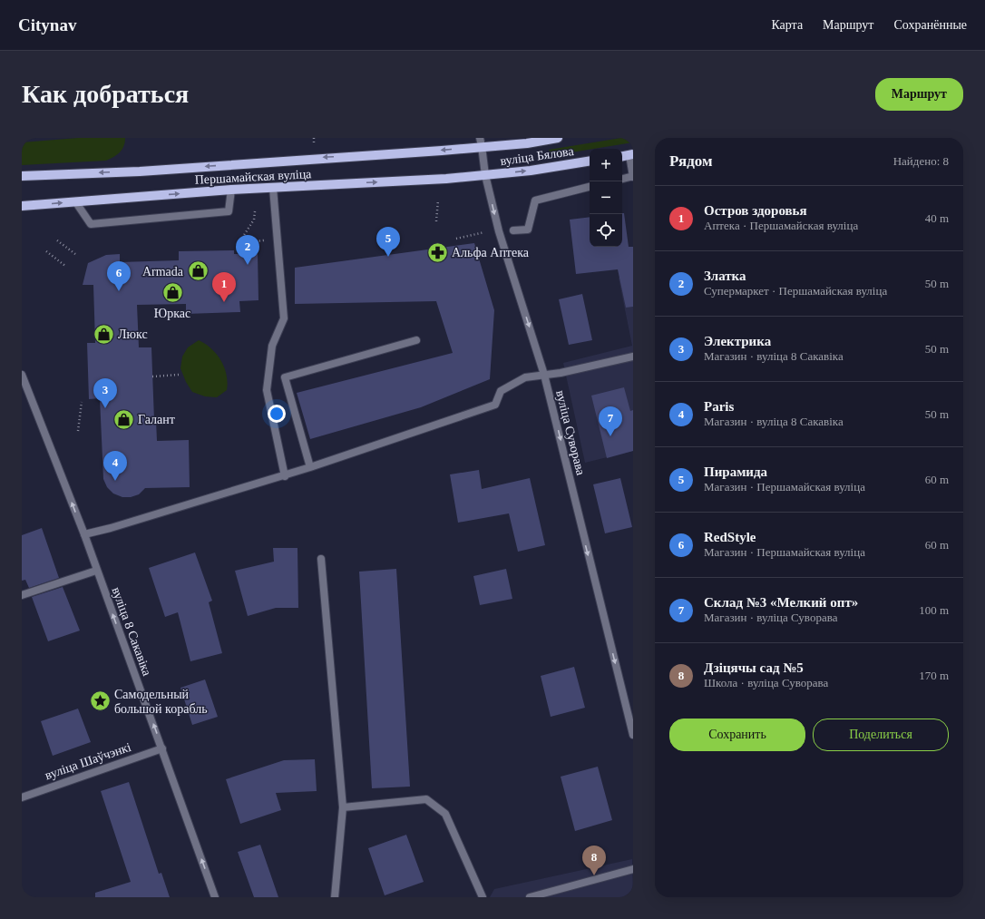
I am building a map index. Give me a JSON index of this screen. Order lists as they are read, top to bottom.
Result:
{
  "streets": {
    "main road": ["вуліца Бялова", "Першамайская вуліца"],
    "street": ["вуліца Суворава", "вуліца 8 Сакавіка", "вуліца Шаўчэнкі"]
  },
  "crossings": [
    ["вуліца Бялова", "Першамайская вуліца"],
    ["вуліца Бялова", "вуліца Суворава"],
    ["Першамайская вуліца", "вуліца Суворава"],
    ["вуліца 8 Сакавіка", "вуліца Шаўчэнкі"]
  ],
  "one_way": ["вуліца Суворава", "вуліца 8 Сакавіка"],
  "places": {
    "pharmacy": ["Альфа Аптека"],
    "shop": [
      "Armada",
      "Юркас",
      "Люкс",
      "Галант"
    ],
    "place": ["Самодельный большой корабль"]
  },
  "page": {
    "header": "Citynav",
    "nav": ["Карта", "Маршрут", "Сохранённые"],
    "buttons": [
      "Маршрут",
      ["Сохранить", "Поделиться"]
    ],
    "title": "Как добраться",
    "heading": ["Рядом", "Найдено: 8"],
    "map_buttons": ["+", "−"],
    "list": [
      {
        "mark": "1",
        "name": "Остров здоровья",
        "note": "Аптека · Першамайская вуліца",
        "value": "40 m"
      },
      {
        "mark": "2",
        "name": "Златка",
        "note": "Супермаркет · Першамайская вуліца",
        "value": "50 m"
      },
      {
        "mark": "3",
        "name": "Электрика",
        "note": "Магазин · вуліца 8 Сакавіка",
        "value": "50 m"
      },
      {
        "mark": "4",
        "name": "Paris",
        "note": "Магазин · вуліца 8 Сакавіка",
        "value": "50 m"
      },
      {
        "mark": "5",
        "name": "Пирамида",
        "note": "Магазин · Першамайская вуліца",
        "value": "60 m"
      },
      {
        "mark": "6",
        "name": "RedStyle",
        "note": "Магазин · Першамайская вуліца",
        "value": "60 m"
      },
      {
        "mark": "7",
        "name": "Склад №3 «Мелкий опт»",
        "note": "Магазин · вуліца Суворава",
        "value": "100 m"
      },
      {
        "mark": "8",
        "name": "Дзіцячы сад №5",
        "note": "Школа · вуліца Суворава",
        "value": "170 m"
      }
    ],
    "pins": [
      "5",
      "2",
      "6",
      "1",
      "3",
      "7",
      "4",
      "8"
    ]
  }
}
